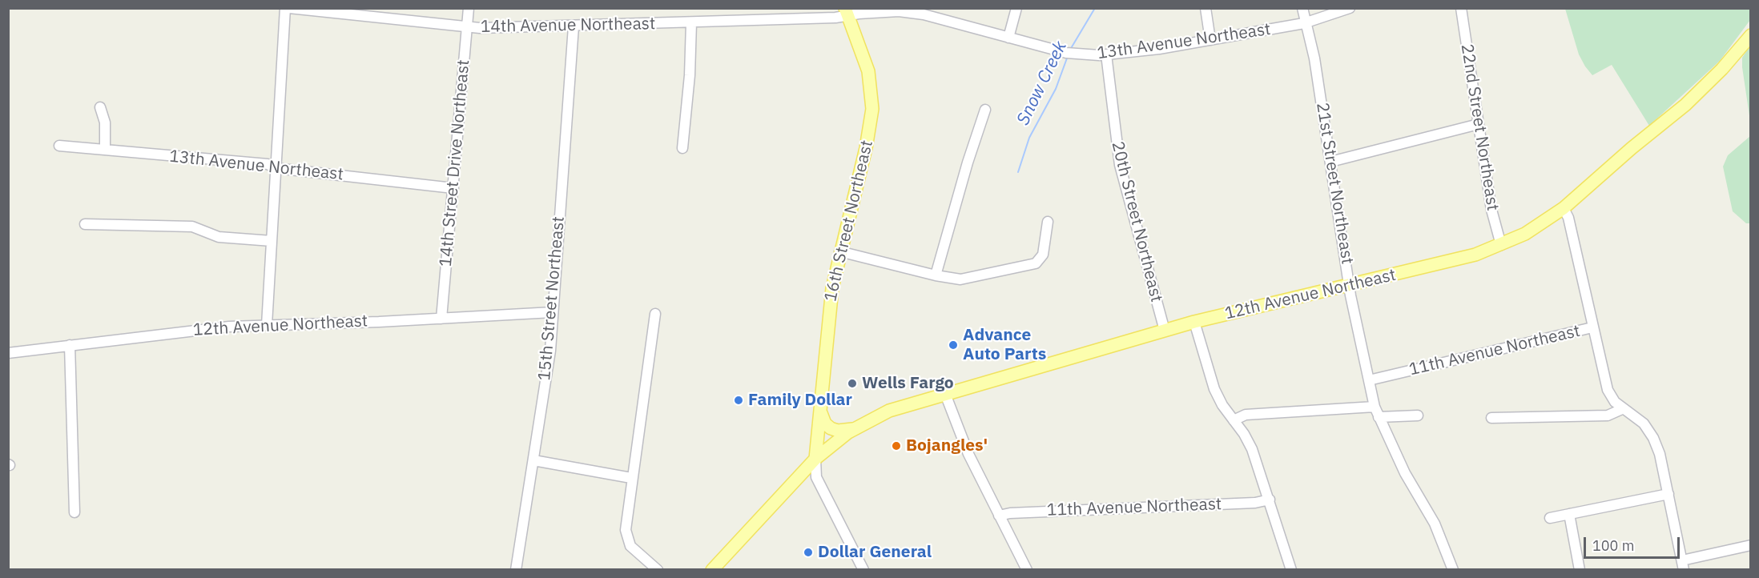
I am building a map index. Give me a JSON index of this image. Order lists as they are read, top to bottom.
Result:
{
  "streets": {
    "main road": ["16th Street Northeast", "12th Avenue Northeast"],
    "street": [
      "14th Avenue Northeast",
      "13th Avenue Northeast",
      "22nd Street Northeast",
      "14th Street Drive Northeast",
      "21st Street Northeast",
      "20th Street Northeast",
      "15th Street Northeast",
      "11th Avenue Northeast"
    ]
  },
  "crossings": [
    ["14th Avenue Northeast", "13th Avenue Northeast"],
    ["14th Avenue Northeast", "14th Street Drive Northeast"],
    ["14th Avenue Northeast", "16th Street Northeast"],
    ["14th Avenue Northeast", "15th Street Northeast"],
    ["13th Avenue Northeast", "14th Street Drive Northeast"],
    ["13th Avenue Northeast", "21st Street Northeast"],
    ["13th Avenue Northeast", "16th Street Northeast"],
    ["13th Avenue Northeast", "20th Street Northeast"],
    ["22nd Street Northeast", "12th Avenue Northeast"],
    ["14th Street Drive Northeast", "12th Avenue Northeast"],
    ["21st Street Northeast", "12th Avenue Northeast"],
    ["21st Street Northeast", "11th Avenue Northeast"],
    ["16th Street Northeast", "12th Avenue Northeast"],
    ["20th Street Northeast", "12th Avenue Northeast"],
    ["12th Avenue Northeast", "15th Street Northeast"]
  ],
  "water": ["Snow Creek"],
  "places": [
    "Advance Auto Parts",
    "Wells Fargo",
    "Family Dollar",
    "Bojangles'",
    "Dollar General"
  ],
  "scale_bar": "100 m"
}
